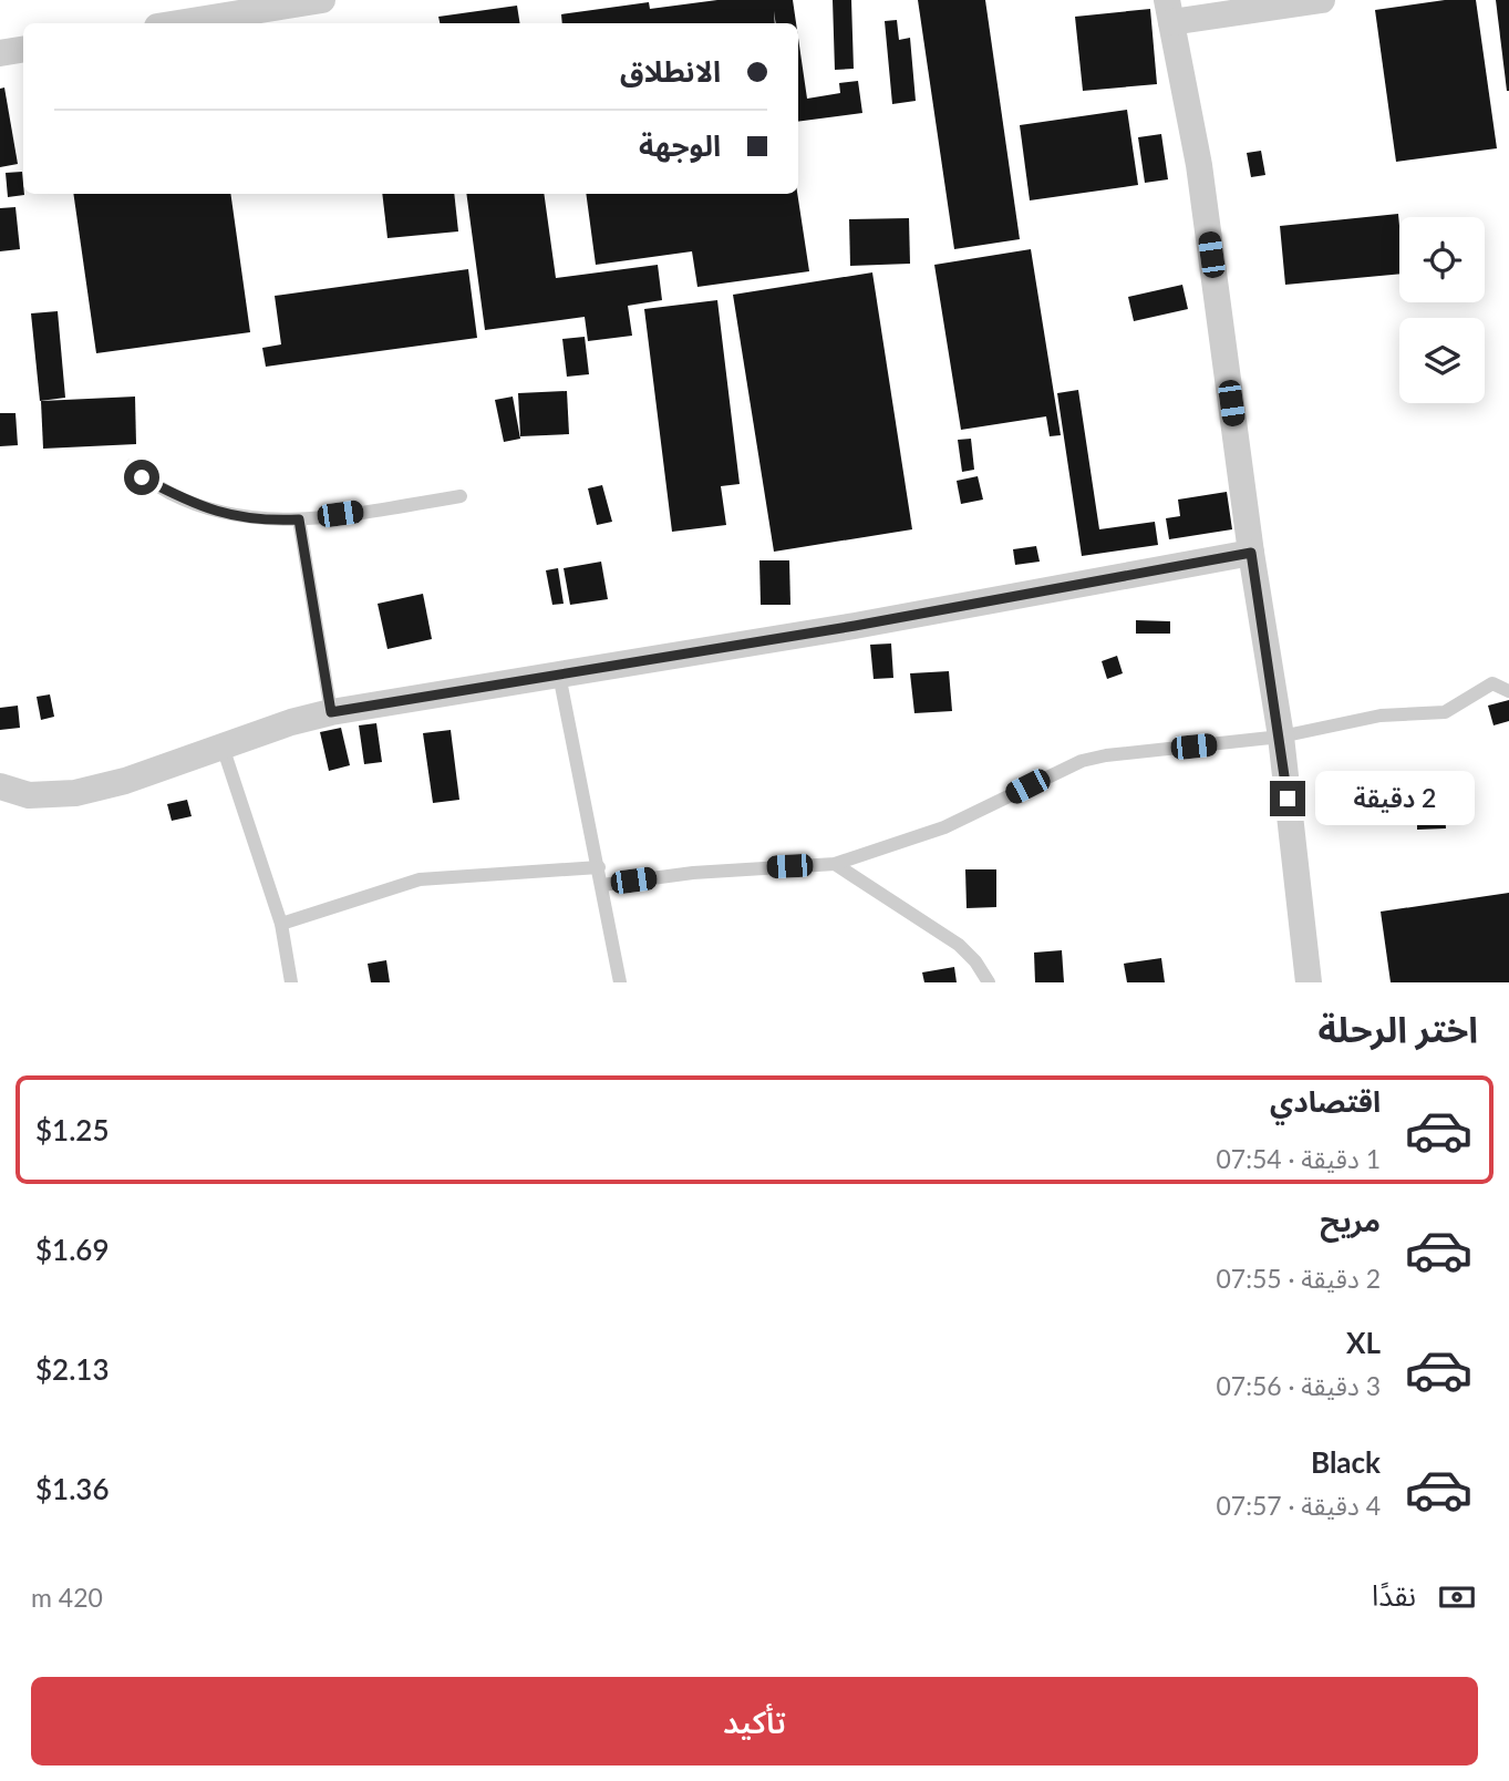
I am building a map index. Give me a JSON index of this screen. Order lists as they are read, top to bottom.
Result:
{
  "page": {
    "banner": ["الانطلاق", "الوجهة"],
    "bubble": "2 دقيقة",
    "heading": "اختر الرحلة",
    "list": [
      {
        "name": "اقتصادي",
        "note": "1 دقيقة · 07:54",
        "value": "$1.25"
      },
      {
        "name": "مريح",
        "note": "2 دقيقة · 07:55",
        "value": "$1.69"
      },
      {
        "name": "XL",
        "note": "3 دقيقة · 07:56",
        "value": "$2.13"
      },
      {
        "name": "Black",
        "note": "4 دقيقة · 07:57",
        "value": "$1.36"
      }
    ],
    "pay": ["نقدًا", "420 m"],
    "buttons": "تأكيد"
  }
}
